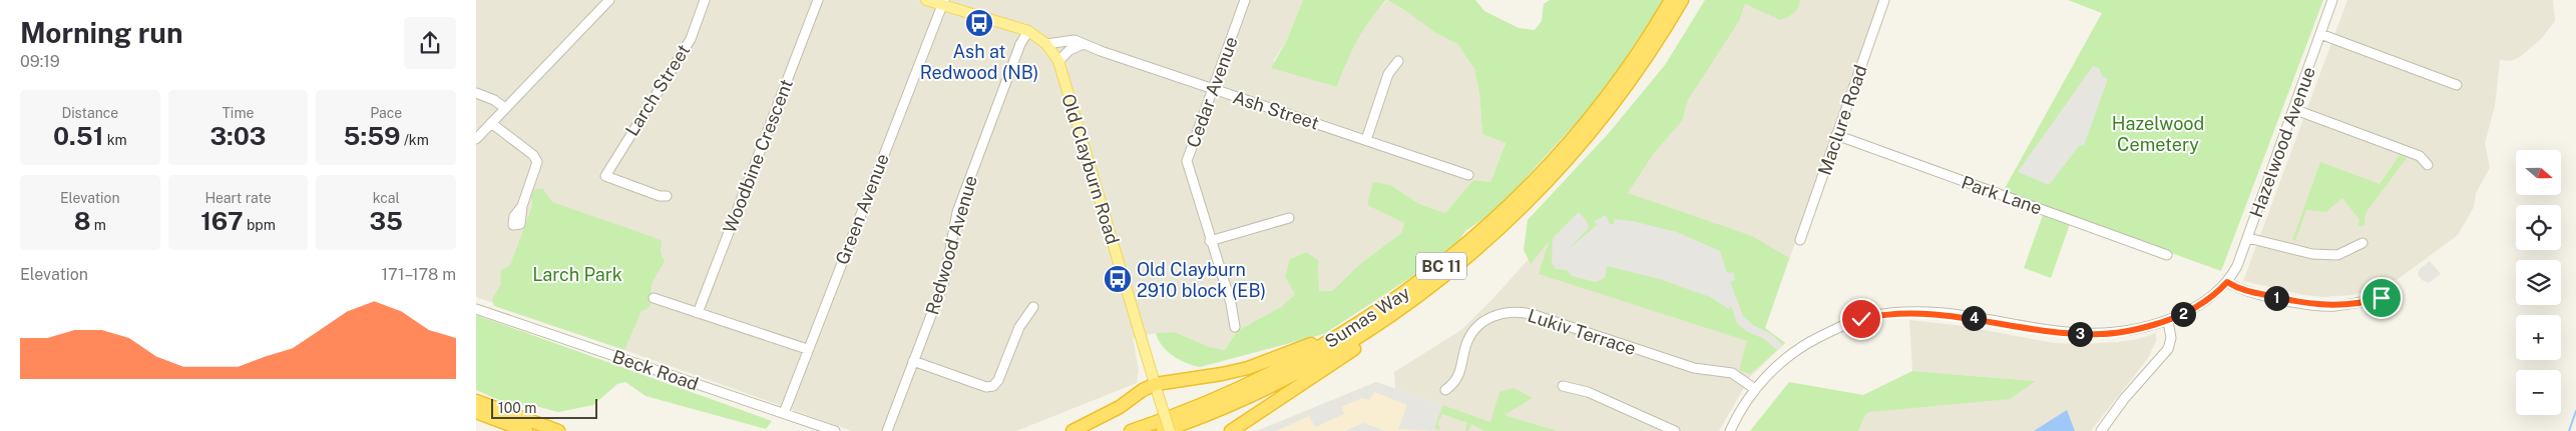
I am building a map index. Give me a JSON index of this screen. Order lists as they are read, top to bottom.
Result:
{
  "streets": {
    "highway": ["BC 11", "Sumas Way"],
    "main road": ["Old Clayburn Road"],
    "street": [
      "Larch Street",
      "Cedar Avenue",
      "Ash Street",
      "Maclure Road",
      "Hazelwood Avenue",
      "Woodbine Crescent",
      "Park Lane",
      "Green Avenue",
      "Redwood Avenue",
      "Lukiv Terrace",
      "Beck Road"
    ]
  },
  "crossings": [
    ["Cedar Avenue", "Ash Street"],
    ["Ash Street", "Old Clayburn Road"],
    ["Maclure Road", "Park Lane"],
    ["Hazelwood Avenue", "Lukiv Terrace"],
    ["Green Avenue", "Beck Road"]
  ],
  "parks": ["Hazelwood Cemetery", "Larch Park"],
  "places": {
    "bus stop": ["Ash at Redwood (NB)", "Old Clayburn 2910 block (EB)"]
  },
  "scale_bar": "100 m",
  "north": "right",
  "page": {
    "heading": ["Morning run", "09:19"],
    "stats": [
      ["Distance", "0.51 km"],
      ["Time", "3:03"],
      ["Pace", "5:59 /km"],
      ["Elevation", "8 m"],
      ["Heart rate", "167 bpm"],
      ["kcal", "35"]
    ],
    "map_buttons": ["+", "−"],
    "chart": ["Elevation", "171–178 m"],
    "pins": [
      "1",
      "2",
      "4",
      "3"
    ],
    "scale": "100 m"
  }
}
